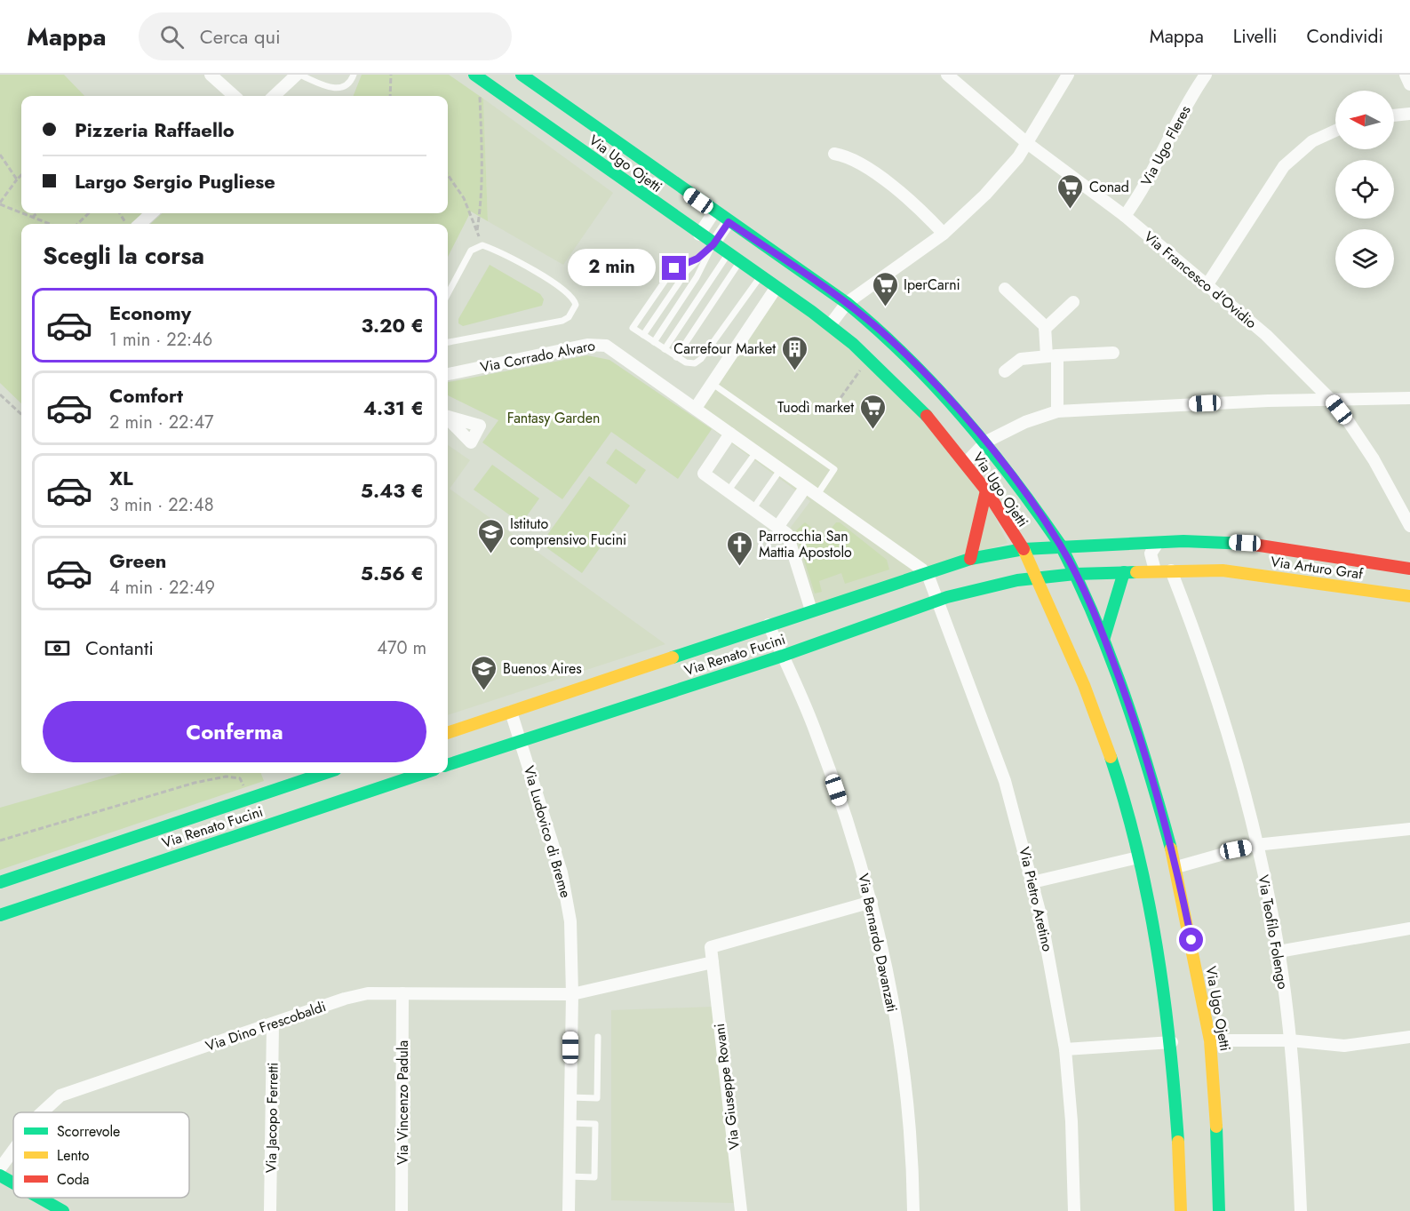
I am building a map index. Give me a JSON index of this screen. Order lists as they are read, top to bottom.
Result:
{
  "streets": {
    "main road": ["Via Ugo Ojetti", "Via Arturo Graf", "Via Renato Fucini"],
    "street": [
      "Via Ugo Fleres",
      "Via Francesco d'Ovidio",
      "Via Corrado Alvaro",
      "Via Ludovico di Breme",
      "Via Pietro Aretino",
      "Via Teofilo Folengo",
      "Via Bernardo Davanzati",
      "Via Dino Frescobaldi",
      "Via Giuseppe Rovani",
      "Via Vincenzo Padula",
      "Via Jacopo Ferretti"
    ]
  },
  "crossings": [
    ["Via Ugo Fleres", "Via Francesco d'Ovidio"],
    ["Via Ugo Ojetti", "Via Arturo Graf"],
    ["Via Ugo Ojetti", "Via Renato Fucini"],
    ["Via Corrado Alvaro", "Via Renato Fucini"],
    ["Via Corrado Alvaro", "Via Pietro Aretino"],
    ["Via Arturo Graf", "Via Renato Fucini"],
    ["Via Arturo Graf", "Via Teofilo Folengo"],
    ["Via Renato Fucini", "Via Ludovico di Breme"],
    ["Via Renato Fucini", "Via Pietro Aretino"],
    ["Via Renato Fucini", "Via Bernardo Davanzati"],
    ["Via Ludovico di Breme", "Via Dino Frescobaldi"],
    ["Via Bernardo Davanzati", "Via Giuseppe Rovani"],
    ["Via Dino Frescobaldi", "Via Giuseppe Rovani"],
    ["Via Dino Frescobaldi", "Via Vincenzo Padula"],
    ["Via Dino Frescobaldi", "Via Jacopo Ferretti"]
  ],
  "parks": ["Fantasy Garden"],
  "places": {
    "supermarket": ["Conad", "IperCarni", "Tuodì market"],
    "building": ["Carrefour Market"],
    "school or university": ["Istituto comprensivo Fucini", "Buenos Aires"],
    "church": ["Parrocchia San Mattia Apostolo"]
  },
  "legend": ["Scorrevole", "Lento", "Coda"],
  "north": "left",
  "page": {
    "header": "Mappa",
    "search": "Cerca qui",
    "nav": ["Mappa", "Livelli", "Condividi"],
    "banner": ["Pizzeria Raffaello", "Largo Sergio Pugliese"],
    "heading": "Scegli la corsa",
    "bubble": "2 min",
    "list": [
      {
        "name": "Economy",
        "note": "1 min · 22:46",
        "value": "3.20 €"
      },
      {
        "name": "Comfort",
        "note": "2 min · 22:47",
        "value": "4.31 €"
      },
      {
        "name": "XL",
        "note": "3 min · 22:48",
        "value": "5.43 €"
      },
      {
        "name": "Green",
        "note": "4 min · 22:49",
        "value": "5.56 €"
      }
    ],
    "pay": ["Contanti", "470 m"],
    "buttons": "Conferma"
  }
}
